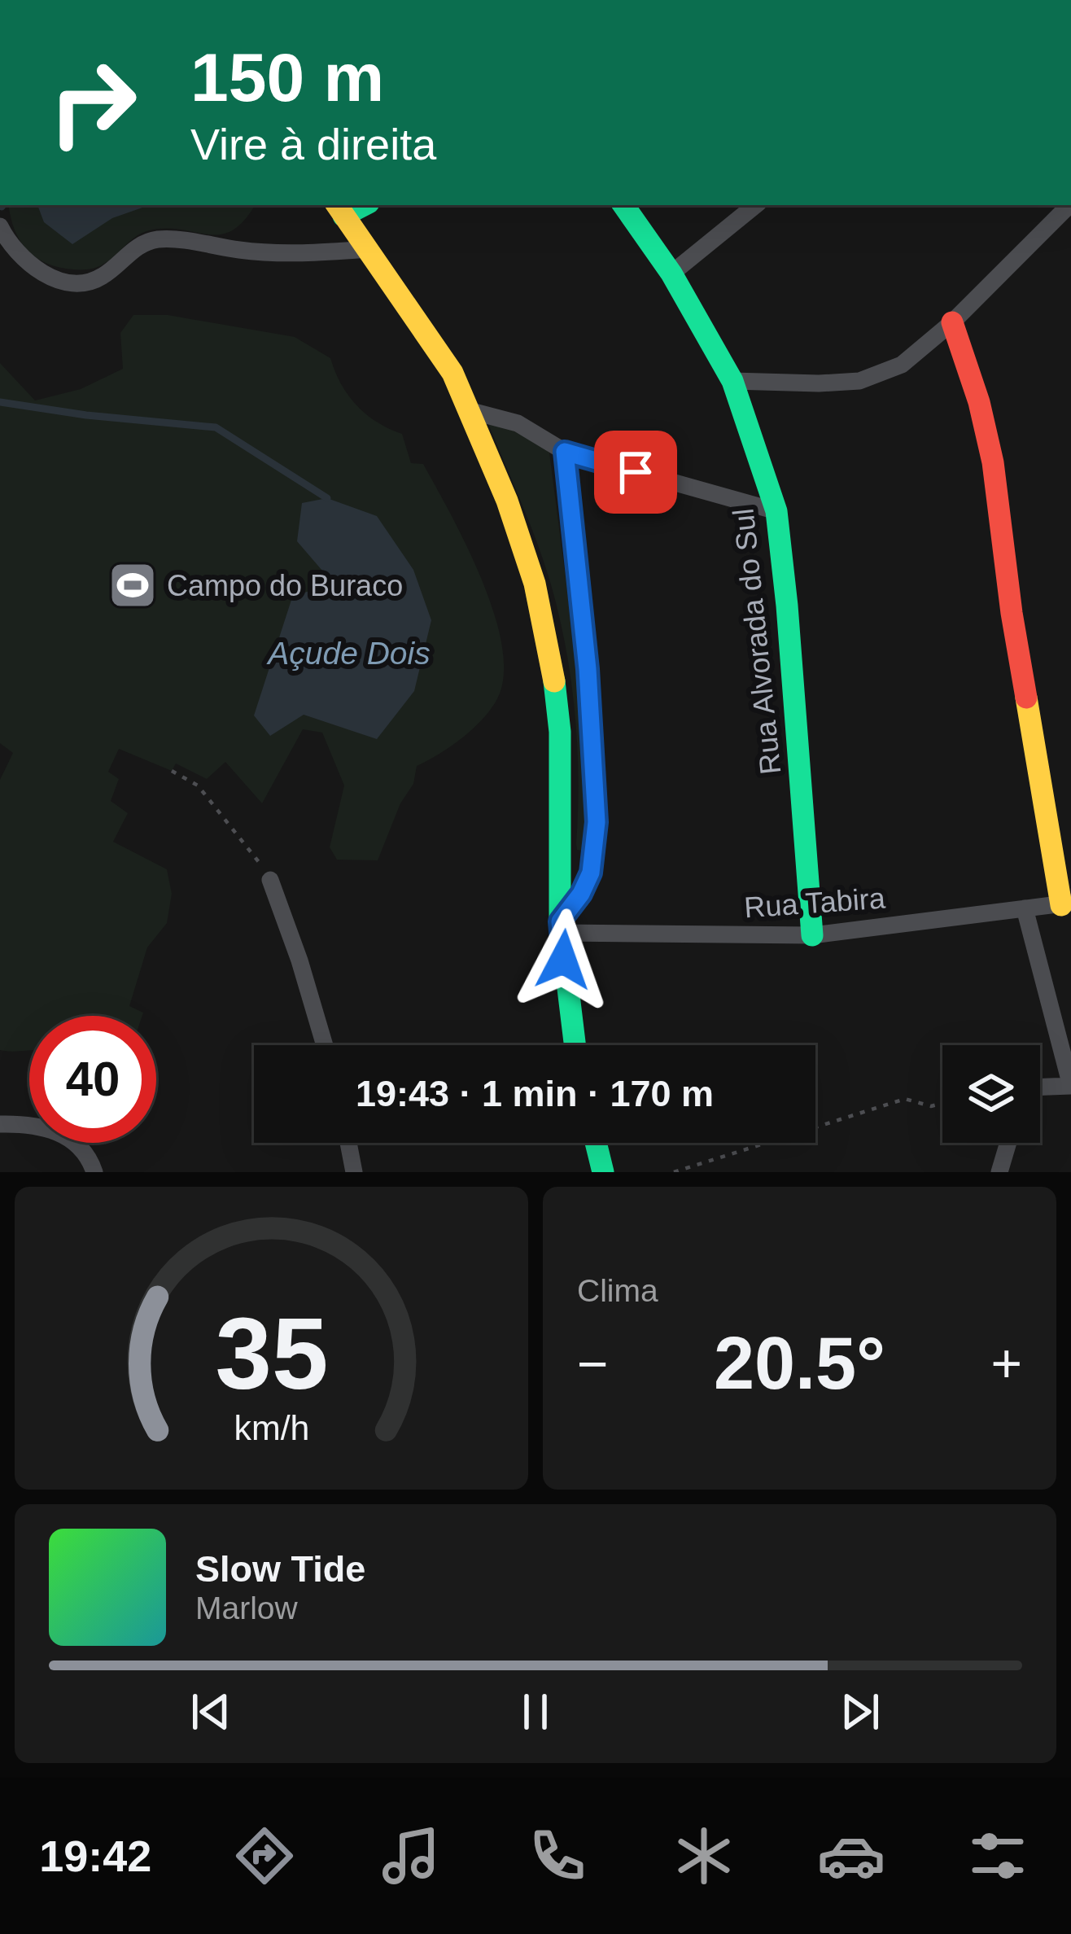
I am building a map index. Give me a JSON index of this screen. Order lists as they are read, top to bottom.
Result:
{
  "streets": {
    "street": ["Rua Alvorada do Sul", "Rua Tabira"]
  },
  "crossings": [
    ["Rua Alvorada do Sul", "Rua Tabira"]
  ],
  "water": ["Açude Dois"],
  "places": {
    "sports": ["Campo do Buraco"]
  },
  "page": {
    "turn": ["150 m", "Vire à direita"],
    "limit": "40",
    "trip": "19:43 · 1 min · 170 m",
    "tile": "Clima",
    "heat": ["−", "20.5°", "+"],
    "song": ["Slow Tide", "Marlow"],
    "tabs": "19:42",
    "gauge": ["35", "km/h"]
  }
}
